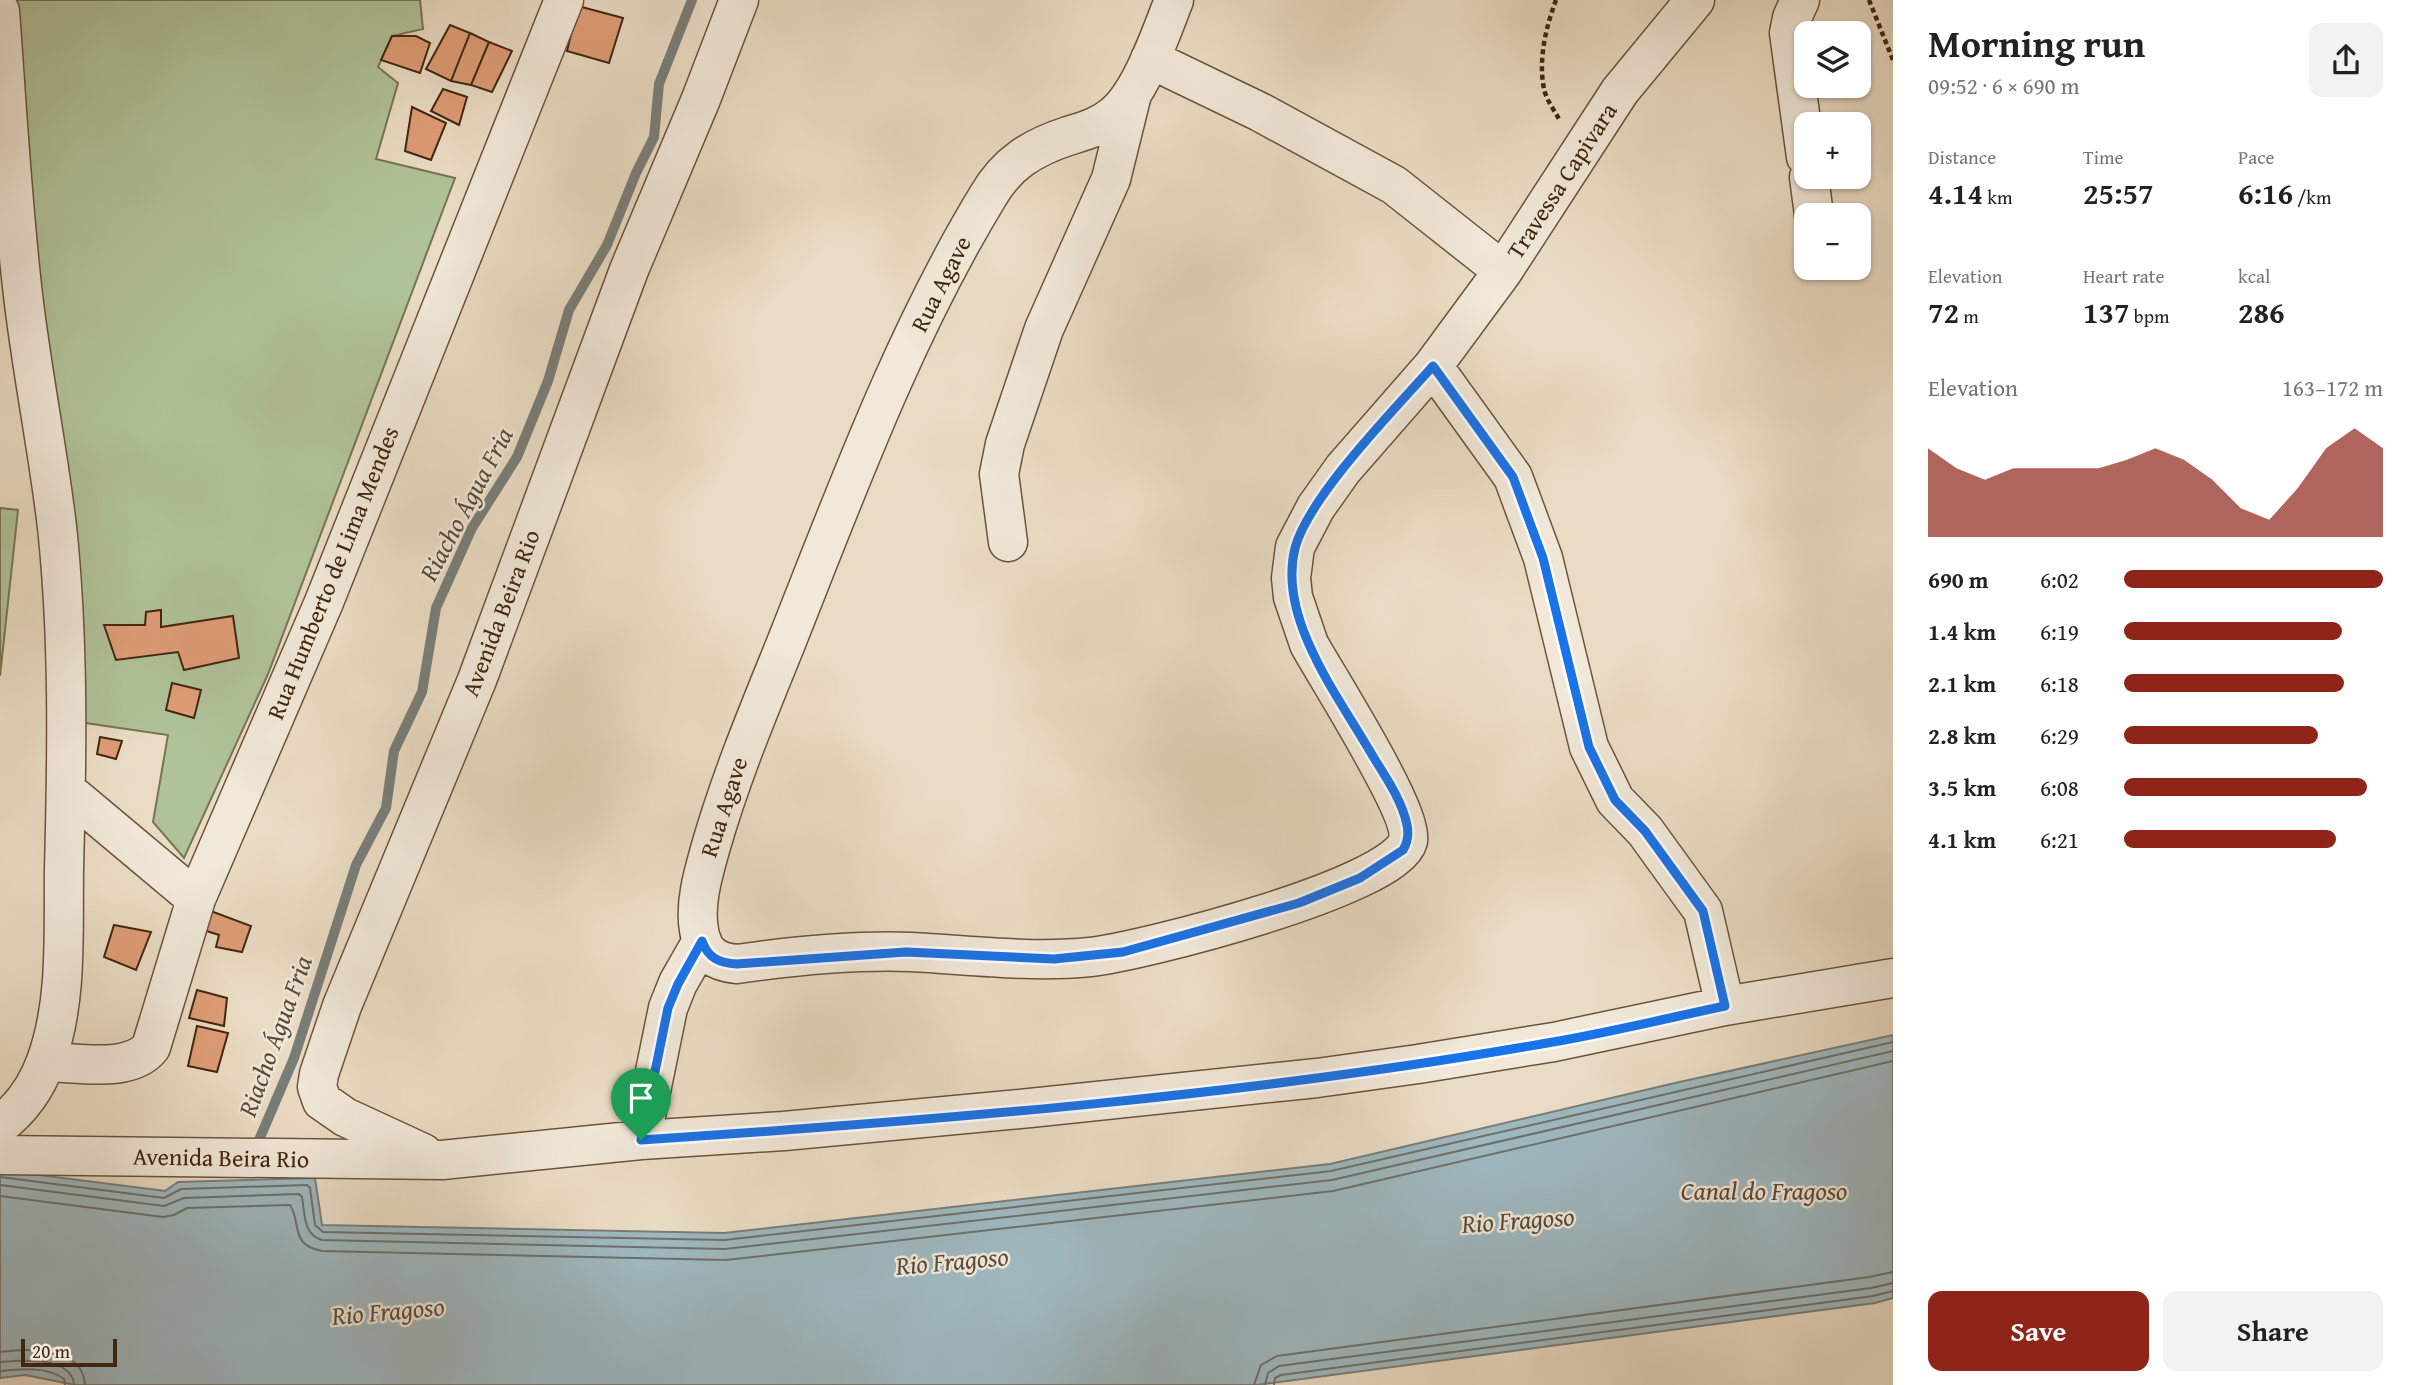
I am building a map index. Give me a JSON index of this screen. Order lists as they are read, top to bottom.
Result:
{
  "streets": {
    "street": [
      "Travessa Capivara",
      "Rua Agave",
      "Rua Humberto de Lima Mendes",
      "Avenida Beira Rio"
    ]
  },
  "crossings": [
    ["Travessa Capivara", "Rua Agave"]
  ],
  "water": ["Riacho Água Fria", "Canal do Fragoso", "Rio Fragoso"],
  "scale_bar": "20 m",
  "page": {
    "heading": ["Morning run", "09:52 · 6 × 690 m"],
    "map_buttons": ["+", "−"],
    "stats": [
      ["Distance", "4.14 km"],
      ["Time", "25:57"],
      ["Pace", "6:16 /km"],
      ["Elevation", "72 m"],
      ["Heart rate", "137 bpm"],
      ["kcal", "286"]
    ],
    "chart": ["Elevation", "163–172 m"],
    "list": [
      {
        "name": "690 m",
        "note": "6:02"
      },
      {
        "name": "1.4 km",
        "note": "6:19"
      },
      {
        "name": "2.1 km",
        "note": "6:18"
      },
      {
        "name": "2.8 km",
        "note": "6:29"
      },
      {
        "name": "3.5 km",
        "note": "6:08"
      },
      {
        "name": "4.1 km",
        "note": "6:21"
      }
    ],
    "buttons": ["Save", "Share"],
    "scale": "20 m"
  }
}
